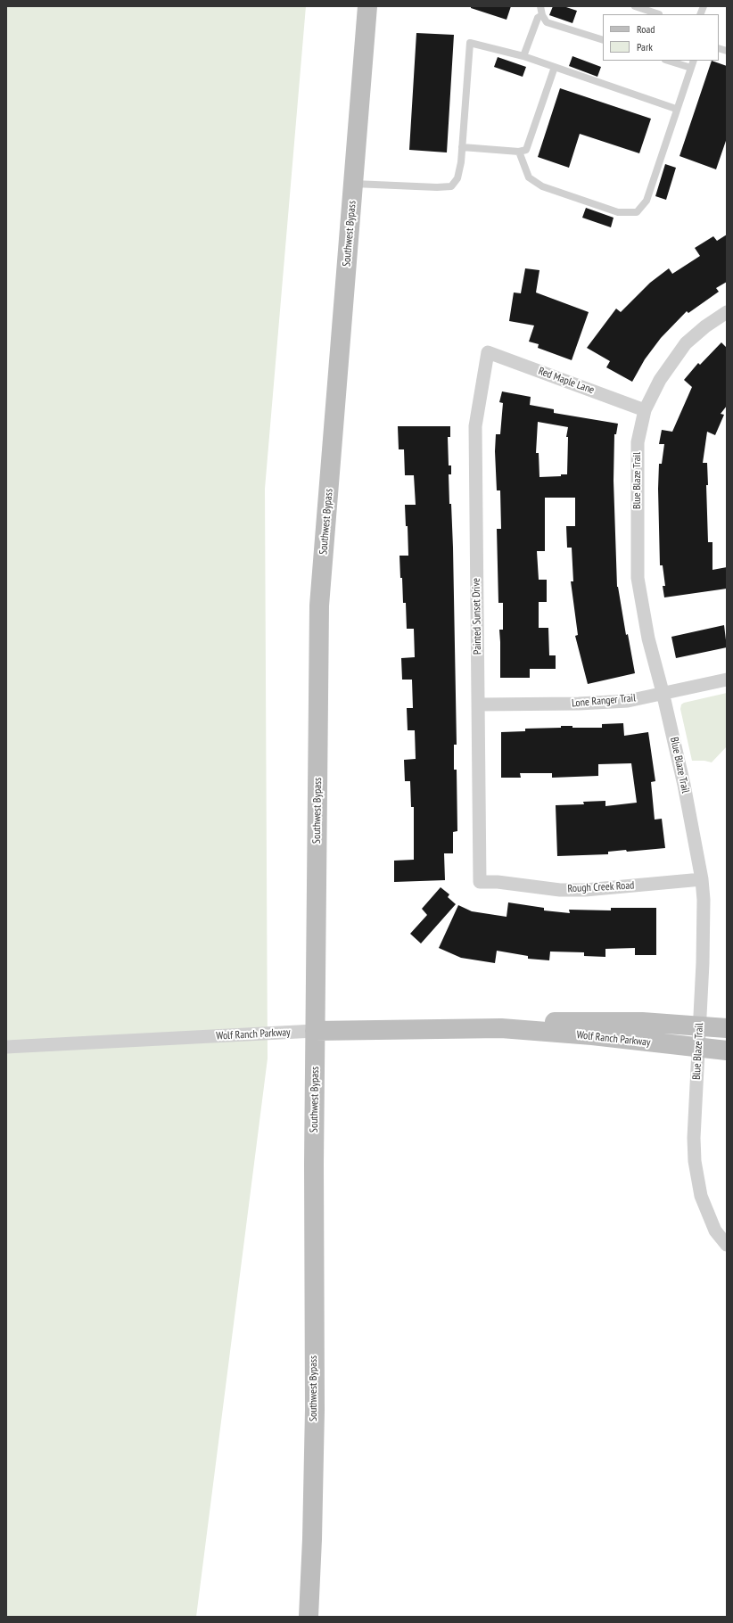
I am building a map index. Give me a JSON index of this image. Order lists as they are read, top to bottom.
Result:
{
  "streets": {
    "street": [
      "Southwest Bypass",
      "Red Maple Lane",
      "Blue Blaze Trail",
      "Painted Sunset Drive",
      "Lone Ranger Trail",
      "Rough Creek Road",
      "Wolf Ranch Parkway"
    ]
  },
  "crossings": [
    ["Southwest Bypass", "Wolf Ranch Parkway"],
    ["Red Maple Lane", "Blue Blaze Trail"],
    ["Red Maple Lane", "Painted Sunset Drive"],
    ["Blue Blaze Trail", "Lone Ranger Trail"],
    ["Blue Blaze Trail", "Rough Creek Road"],
    ["Blue Blaze Trail", "Wolf Ranch Parkway"],
    ["Painted Sunset Drive", "Lone Ranger Trail"],
    ["Painted Sunset Drive", "Rough Creek Road"]
  ],
  "legend": ["Road", "Park"]
}
